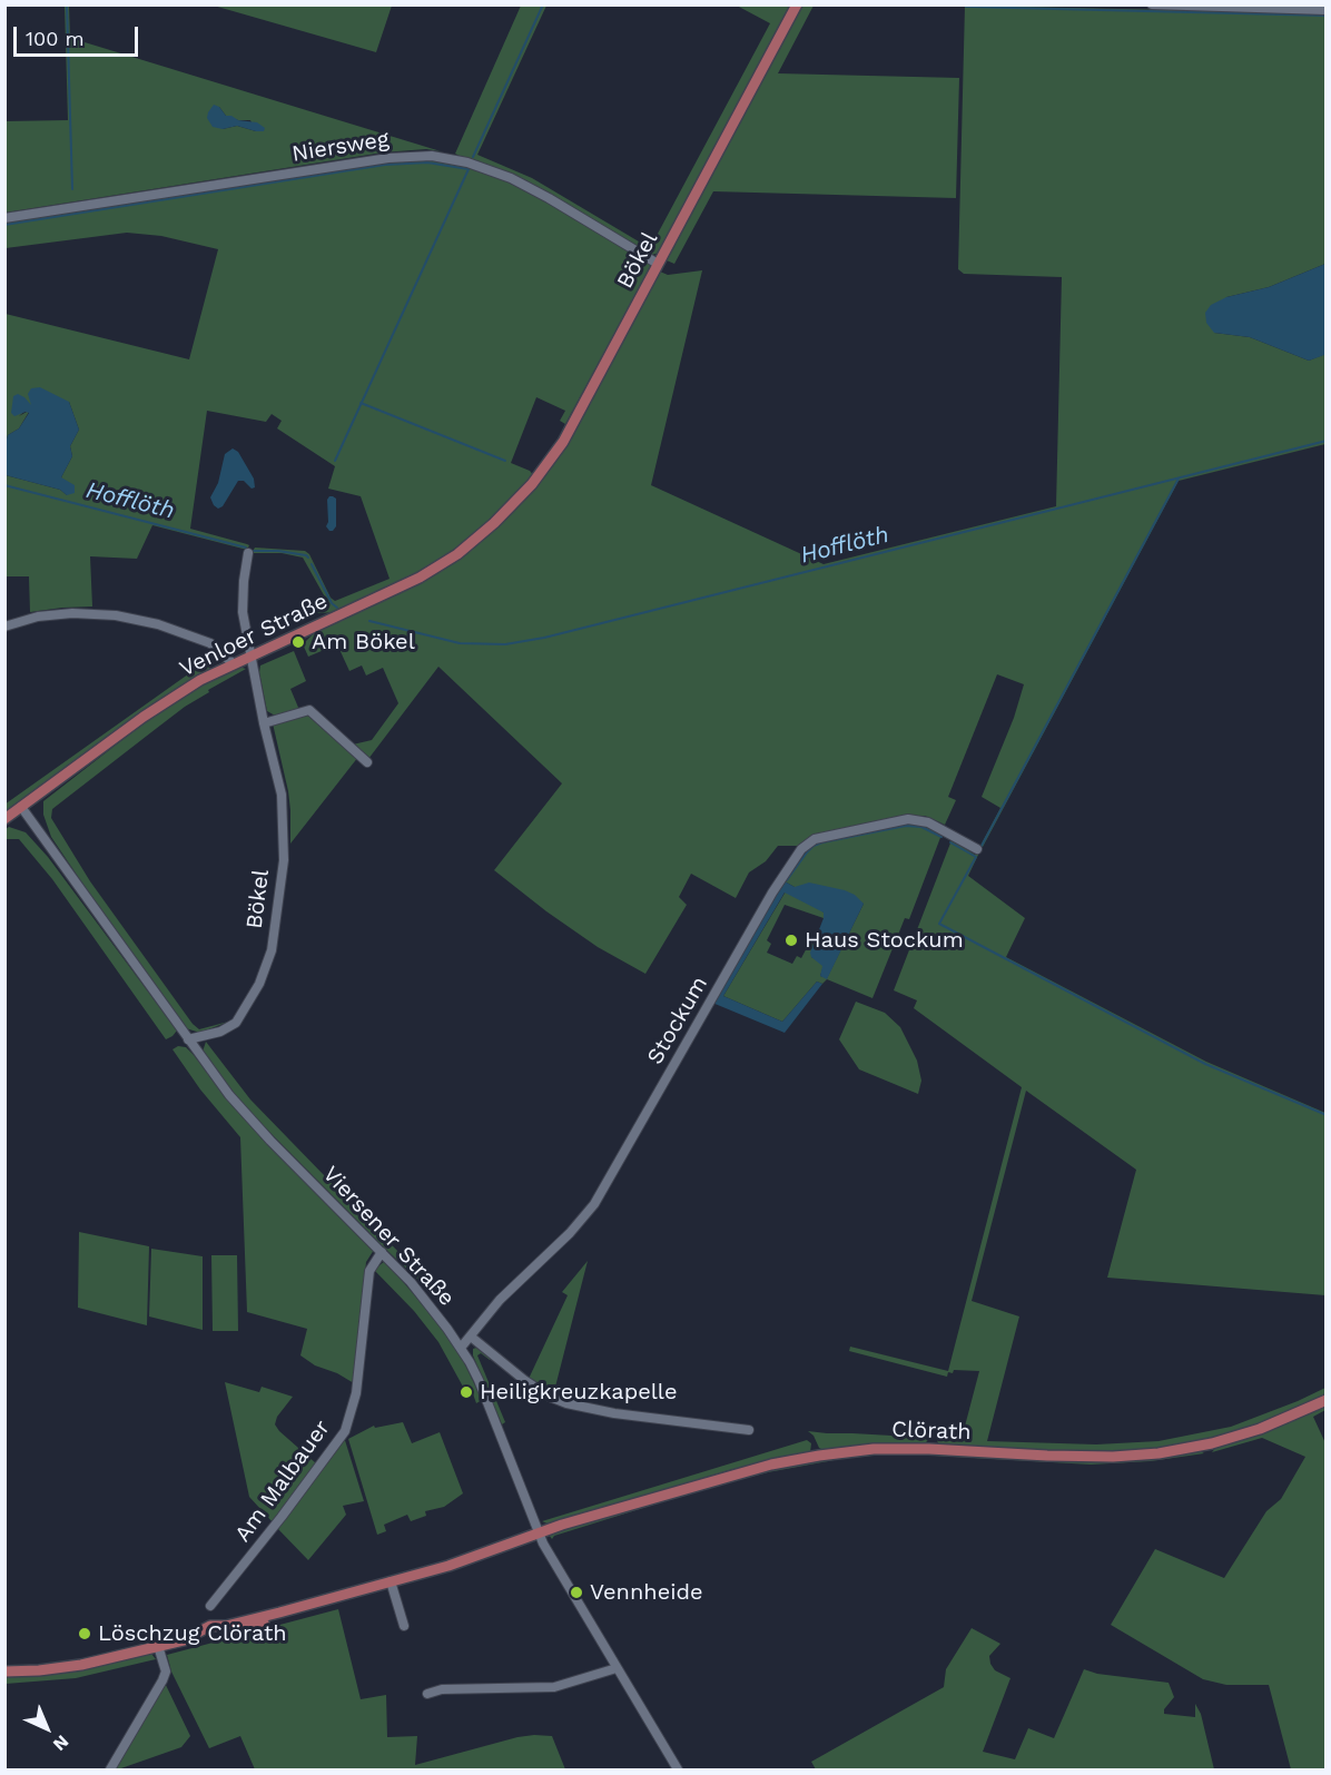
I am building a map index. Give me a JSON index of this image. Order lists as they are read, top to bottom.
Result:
{
  "streets": {
    "main road": ["Bökel", "Venloer Straße", "Clörath"],
    "street": [
      "Niersweg",
      "Stockum",
      "Viersener Straße",
      "Am Malbauer"
    ]
  },
  "crossings": [
    ["Niersweg", "Bökel"],
    ["Bökel", "Venloer Straße"],
    ["Bökel", "Viersener Straße"],
    ["Venloer Straße", "Viersener Straße"],
    ["Stockum", "Viersener Straße"],
    ["Viersener Straße", "Clörath"],
    ["Viersener Straße", "Am Malbauer"]
  ],
  "water": ["Hofflöth"],
  "places": [
    "Am Bökel",
    "Haus Stockum",
    "Heiligkreuzkapelle",
    "Vennheide",
    "Löschzug Clörath"
  ],
  "scale_bar": "100 m",
  "north": "bottom right"
}
